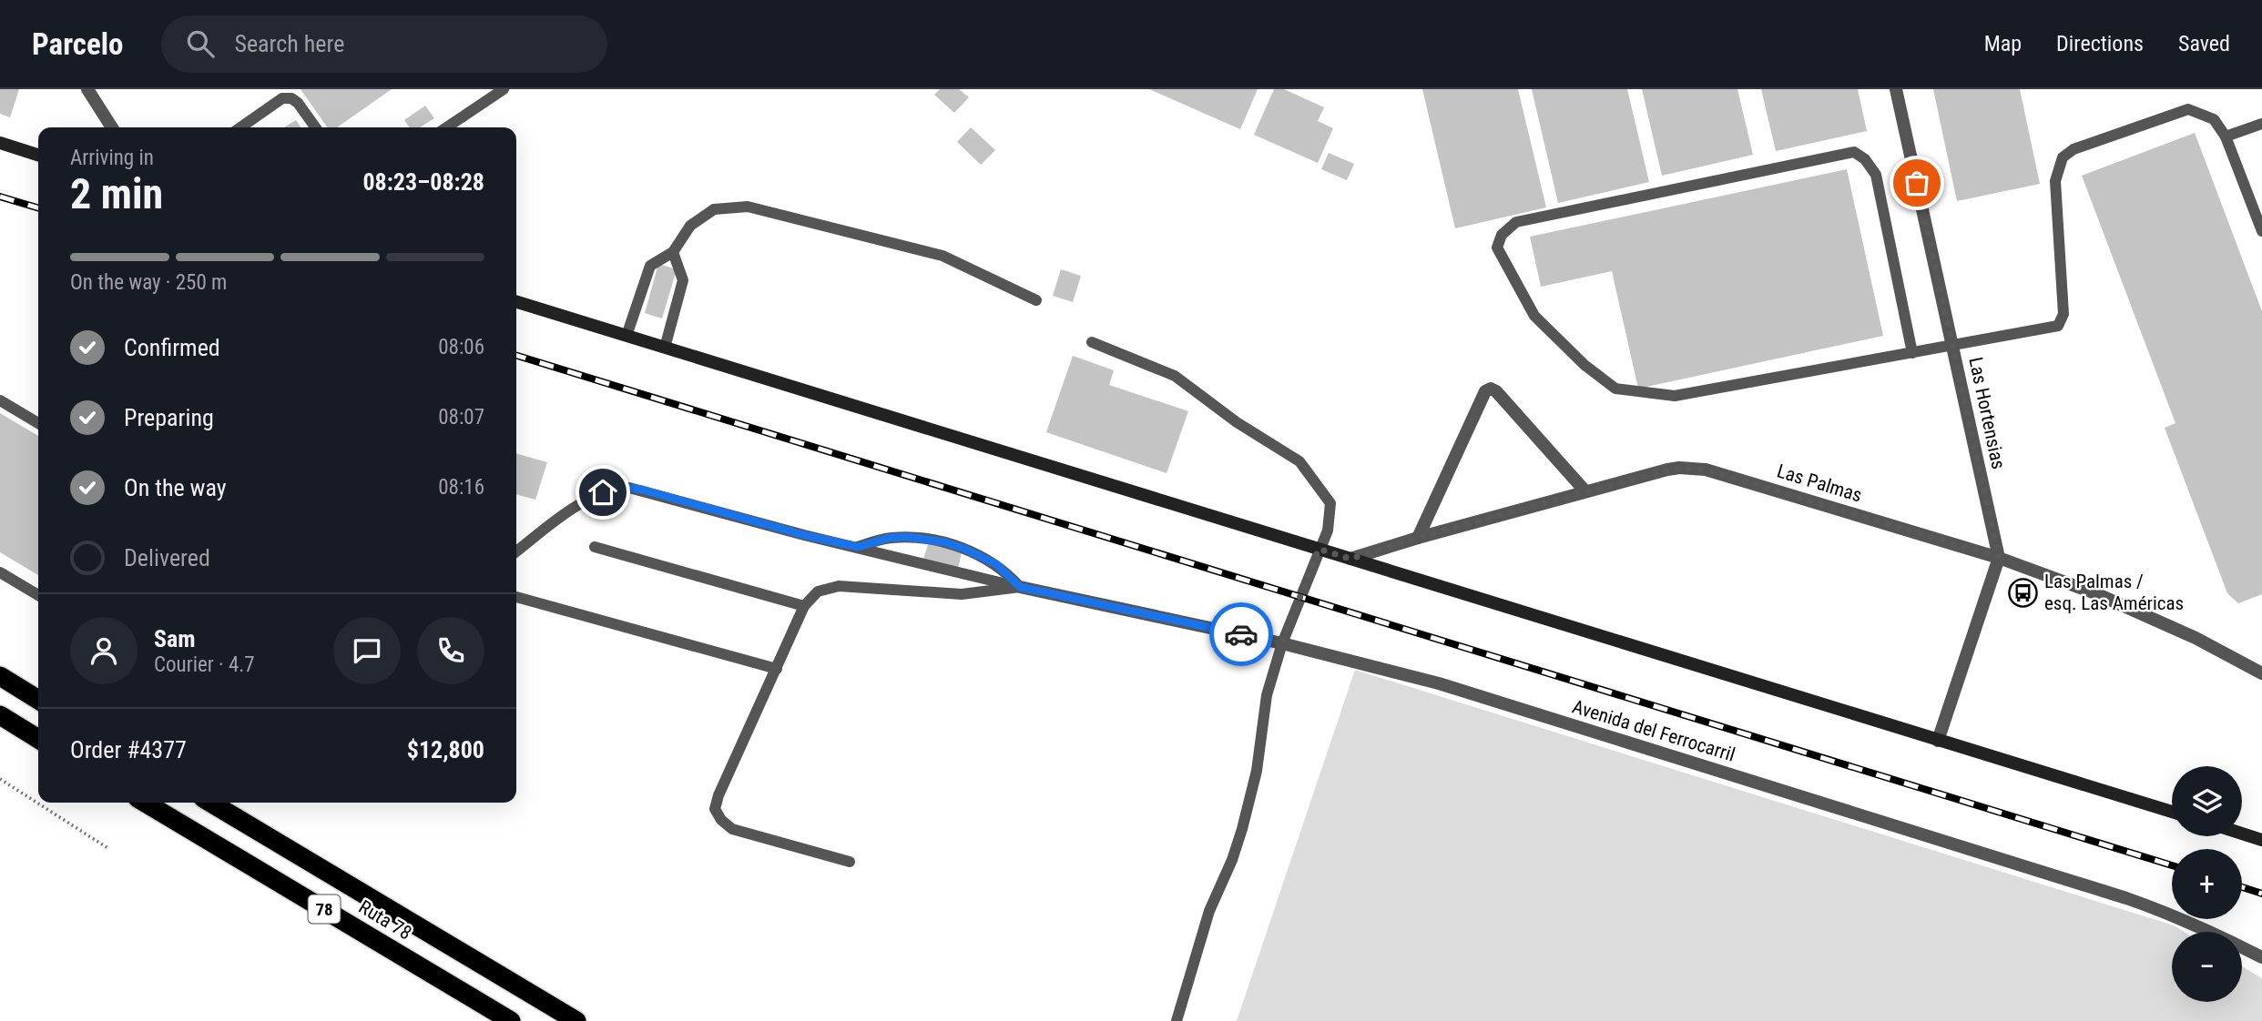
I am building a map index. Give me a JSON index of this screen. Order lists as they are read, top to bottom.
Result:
{
  "streets": {
    "highway": ["78", "Ruta 78"],
    "street": ["Las Hortensias", "Las Palmas", "Avenida del Ferrocarril"]
  },
  "crossings": [
    ["Las Hortensias", "Las Palmas"]
  ],
  "places": {
    "bus stop": ["Las Palmas / esq. Las Américas"]
  },
  "page": {
    "header": "Parcelo",
    "search": "Search here",
    "nav": ["Map", "Directions", "Saved"],
    "heading": ["2 min", "Arriving in", "08:23–08:28"],
    "panel": [
      "Sam",
      "Courier · 4.7",
      "Order #4377",
      "$12,800"
    ],
    "bar": "On the way · 250 m",
    "list": [
      ["Confirmed", "08:06"],
      ["Preparing", "08:07"],
      ["On the way", "08:16"],
      "Delivered"
    ],
    "map_buttons": ["+", "−"]
  }
}
